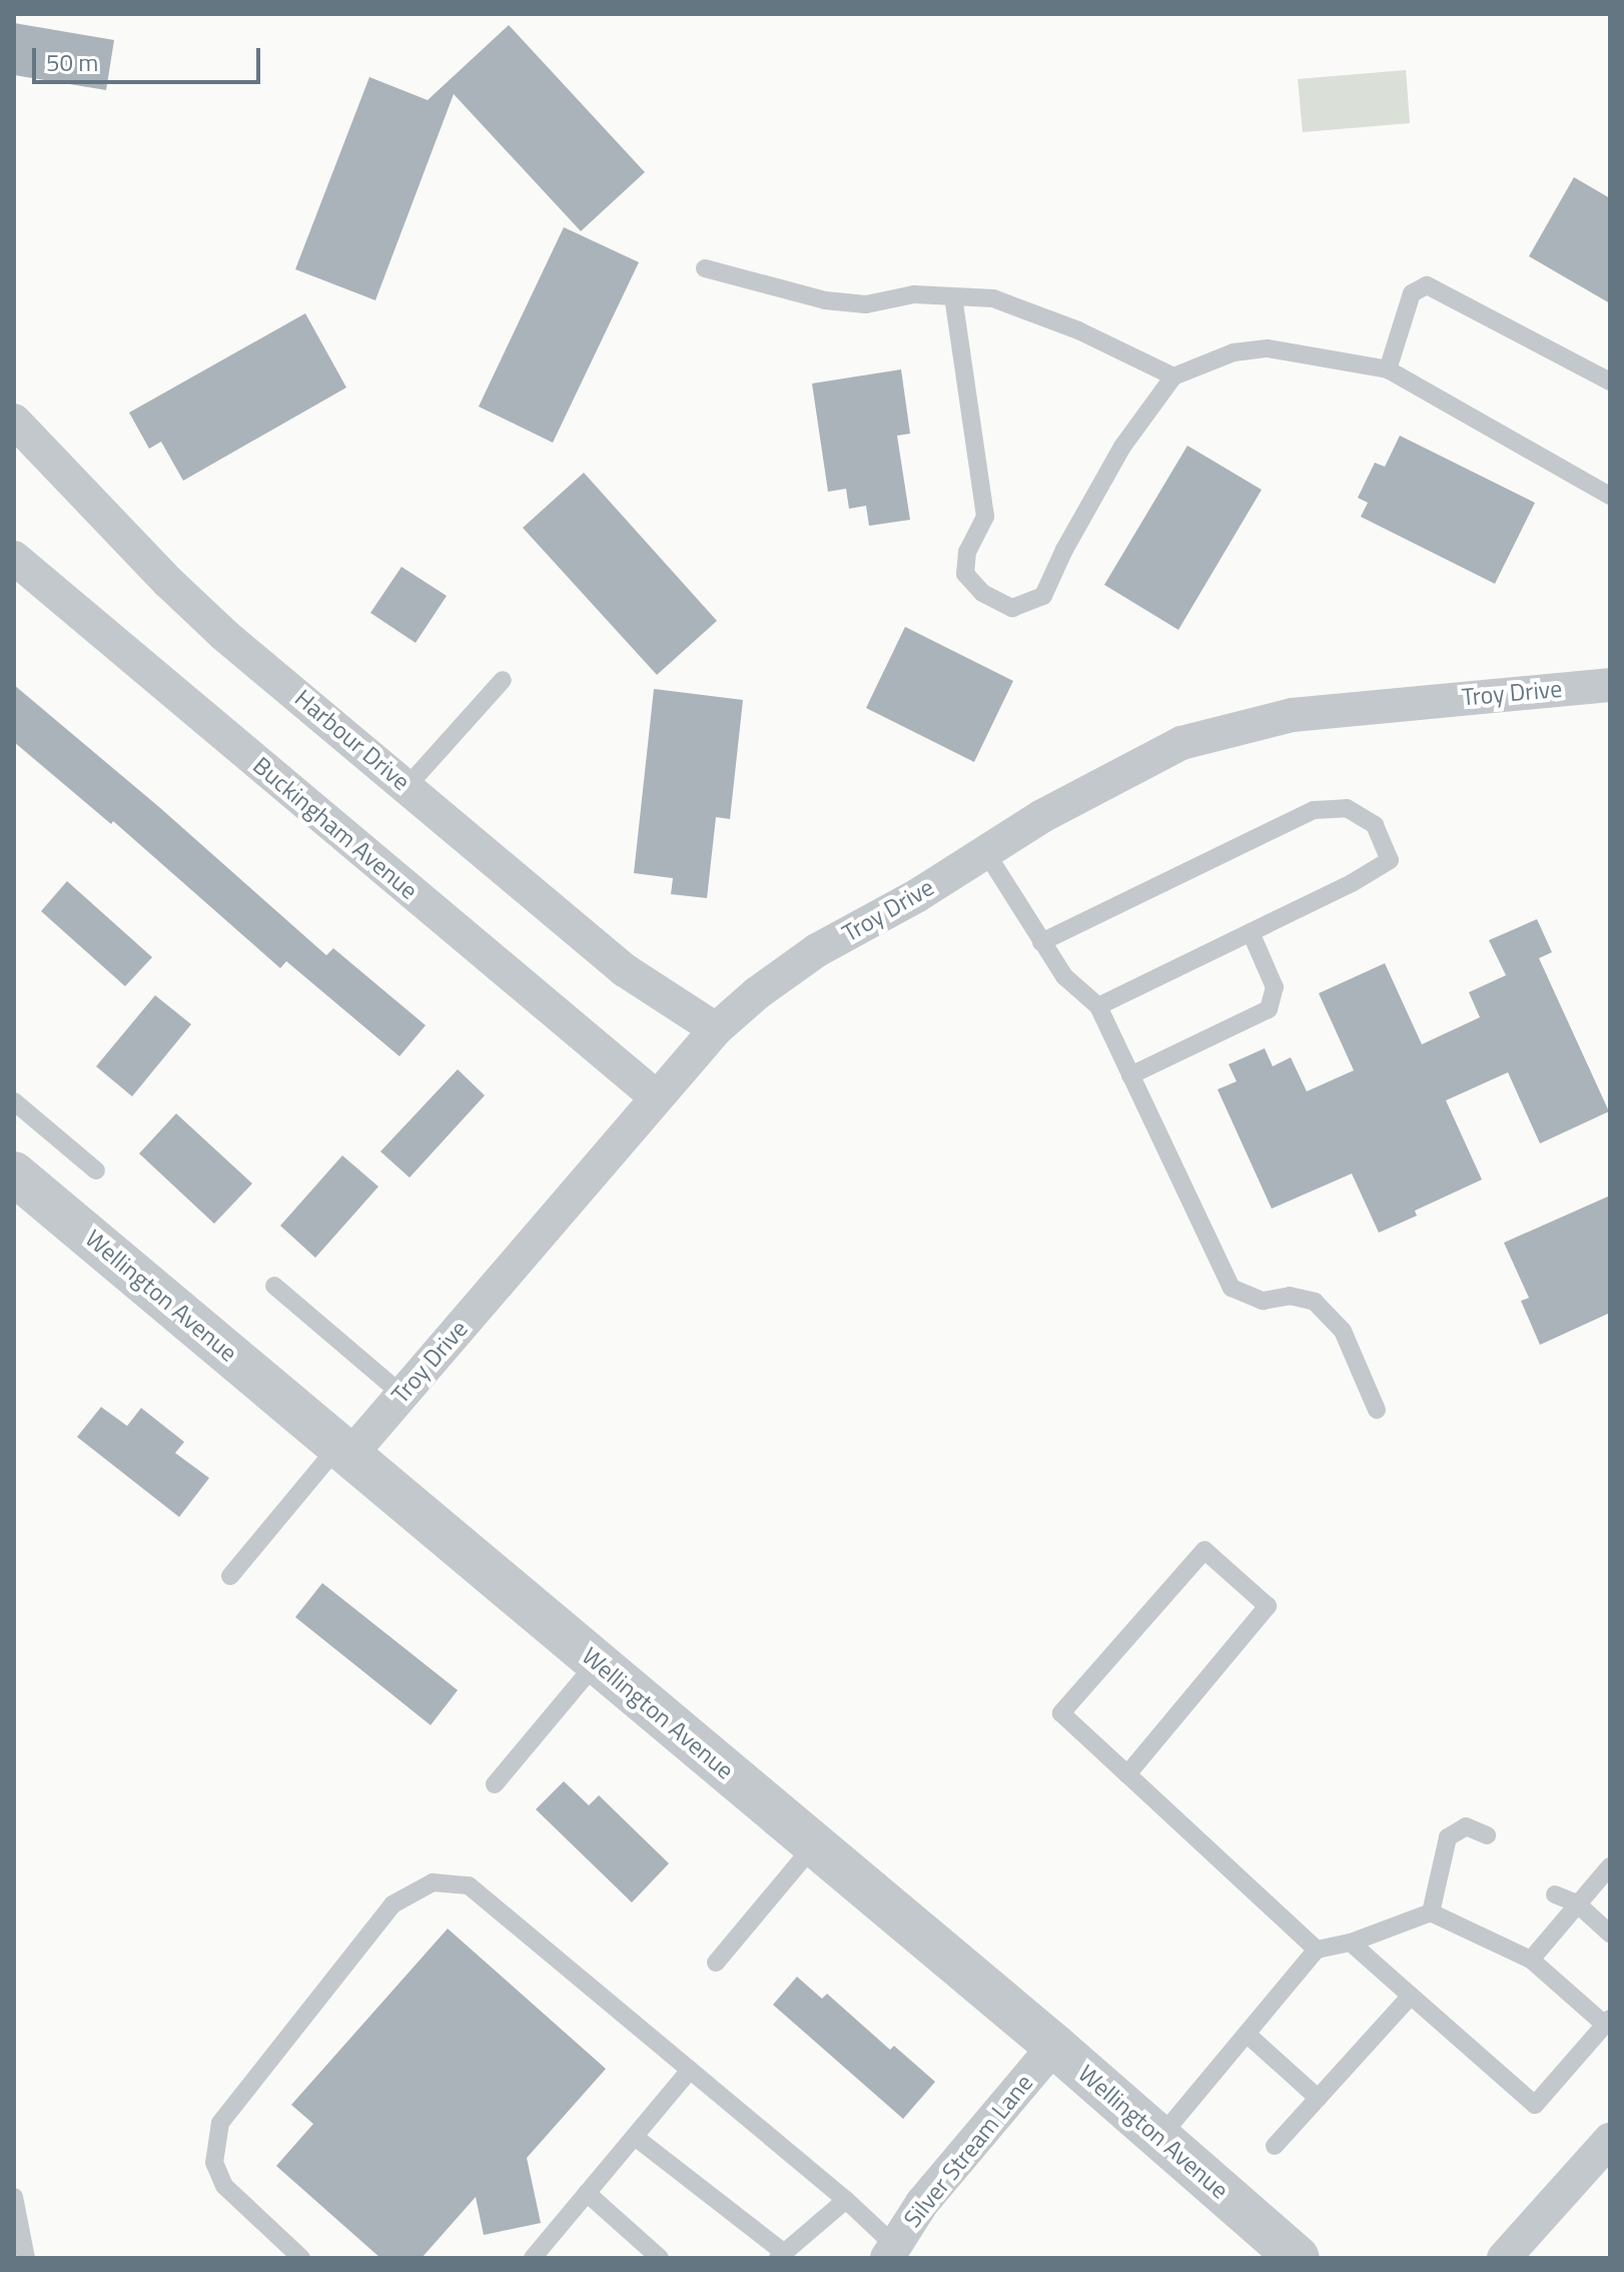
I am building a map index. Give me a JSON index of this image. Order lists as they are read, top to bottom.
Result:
{
  "streets": {
    "street": [
      "Troy Drive",
      "Harbour Drive",
      "Buckingham Avenue",
      "Wellington Avenue",
      "Silver Stream Lane"
    ]
  },
  "crossings": [
    ["Troy Drive", "Harbour Drive"],
    ["Troy Drive", "Buckingham Avenue"],
    ["Troy Drive", "Wellington Avenue"],
    ["Wellington Avenue", "Silver Stream Lane"]
  ],
  "scale_bar": "50 m"
}
